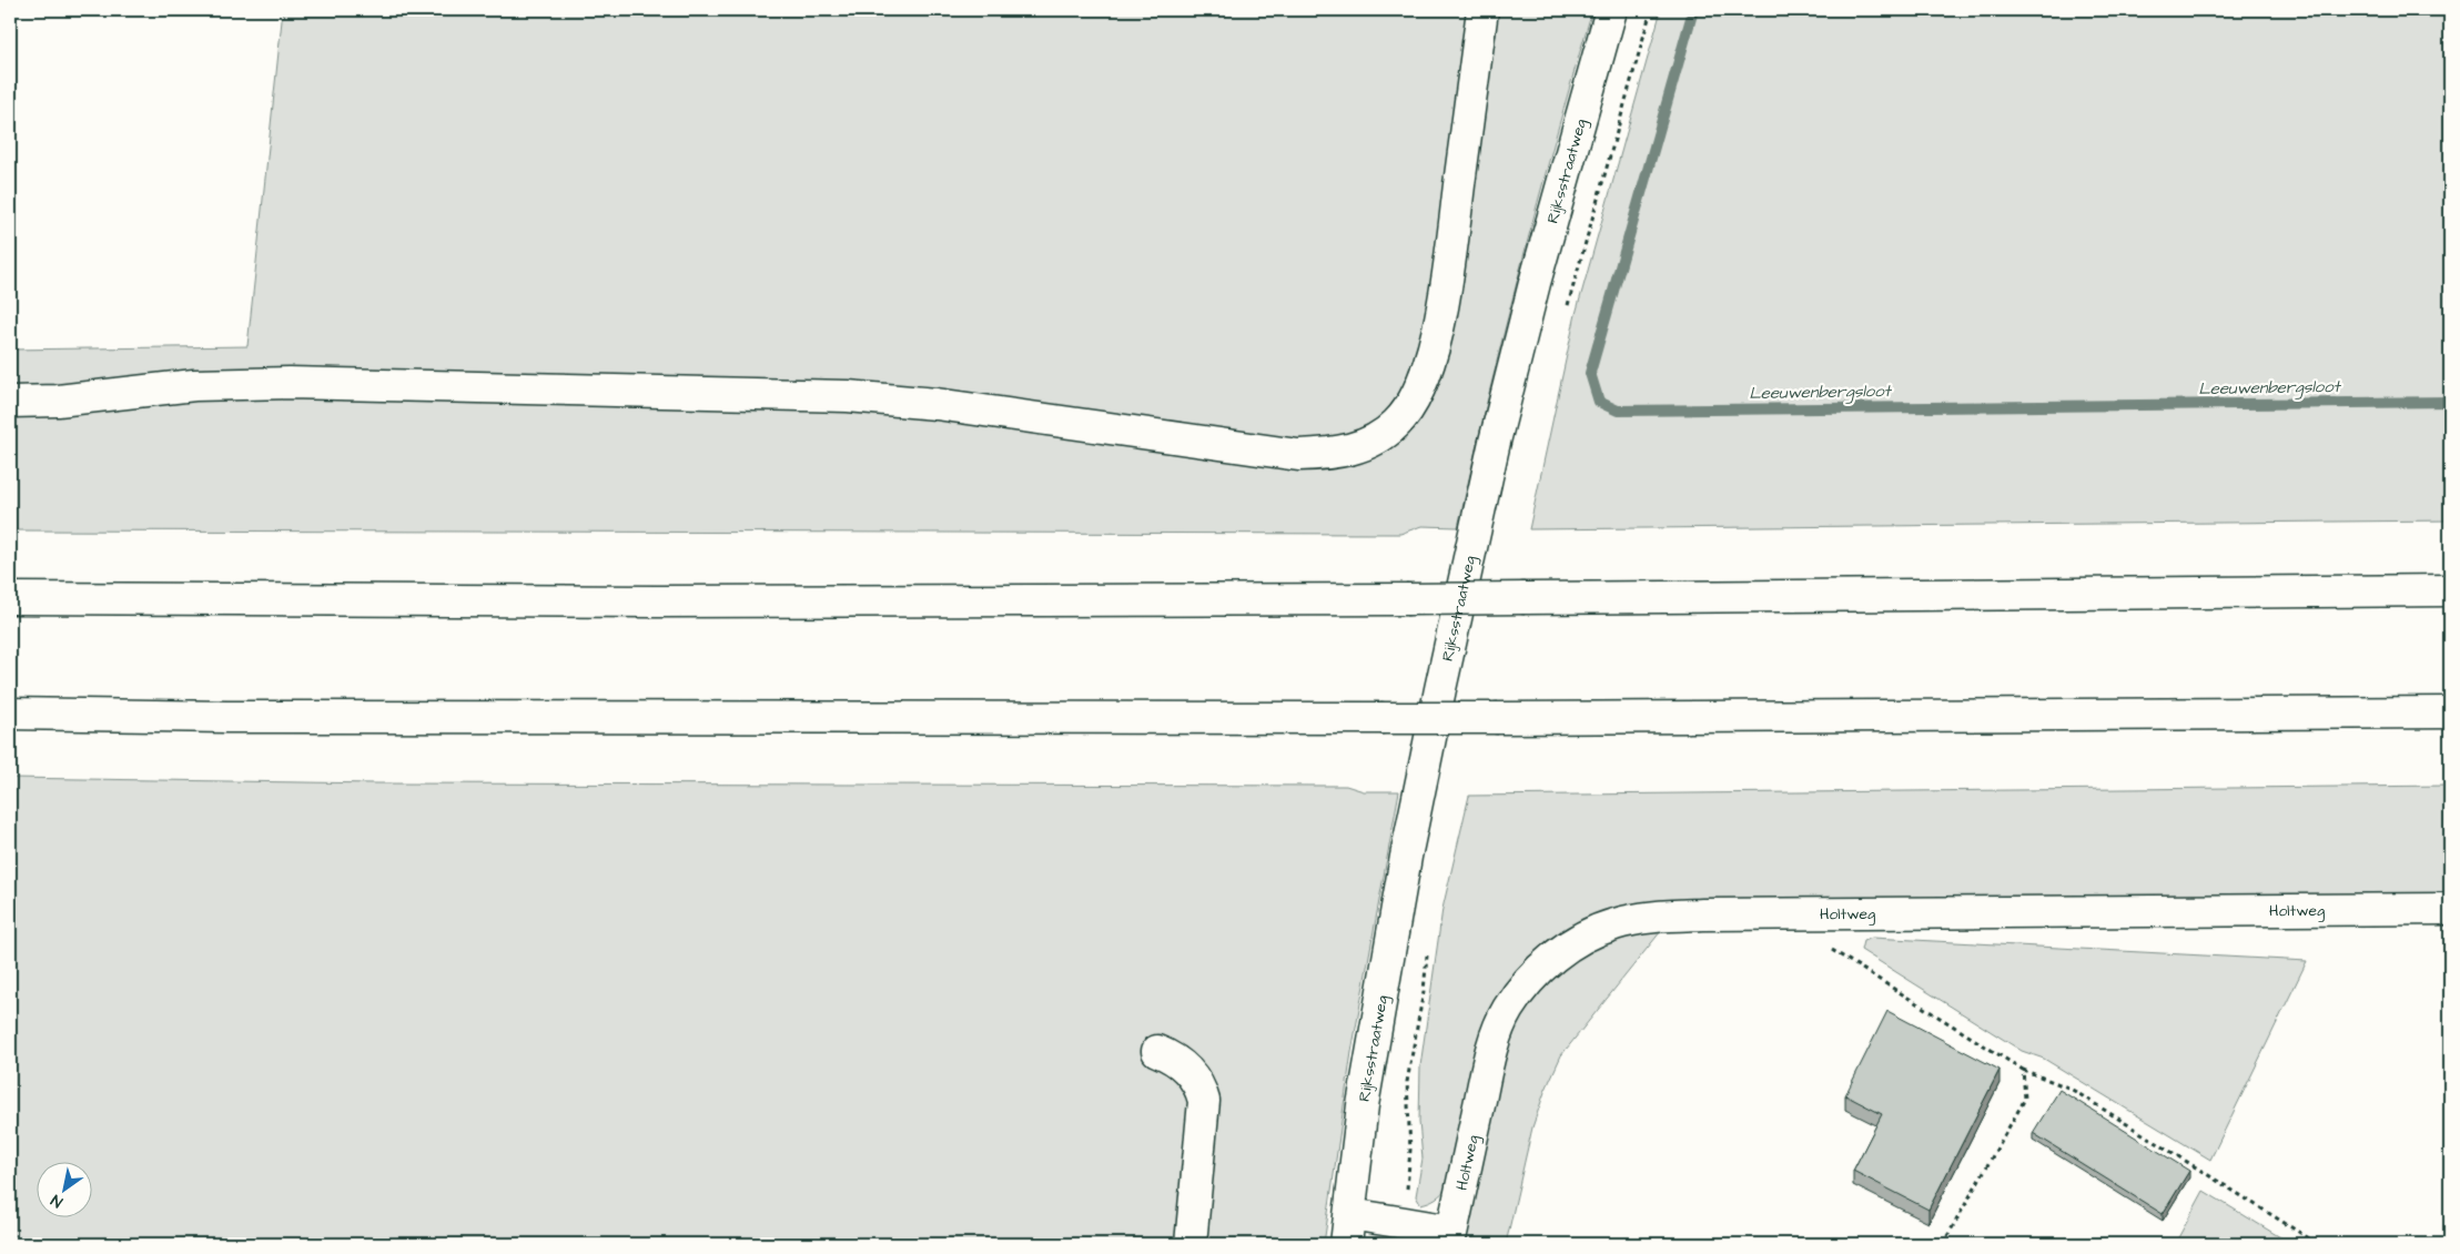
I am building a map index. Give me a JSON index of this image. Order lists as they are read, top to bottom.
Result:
{
  "streets": {
    "main road": ["Rijksstraatweg", "Holtweg"]
  },
  "water": ["Leeuwenbergsloot"],
  "north": "bottom left"
}
